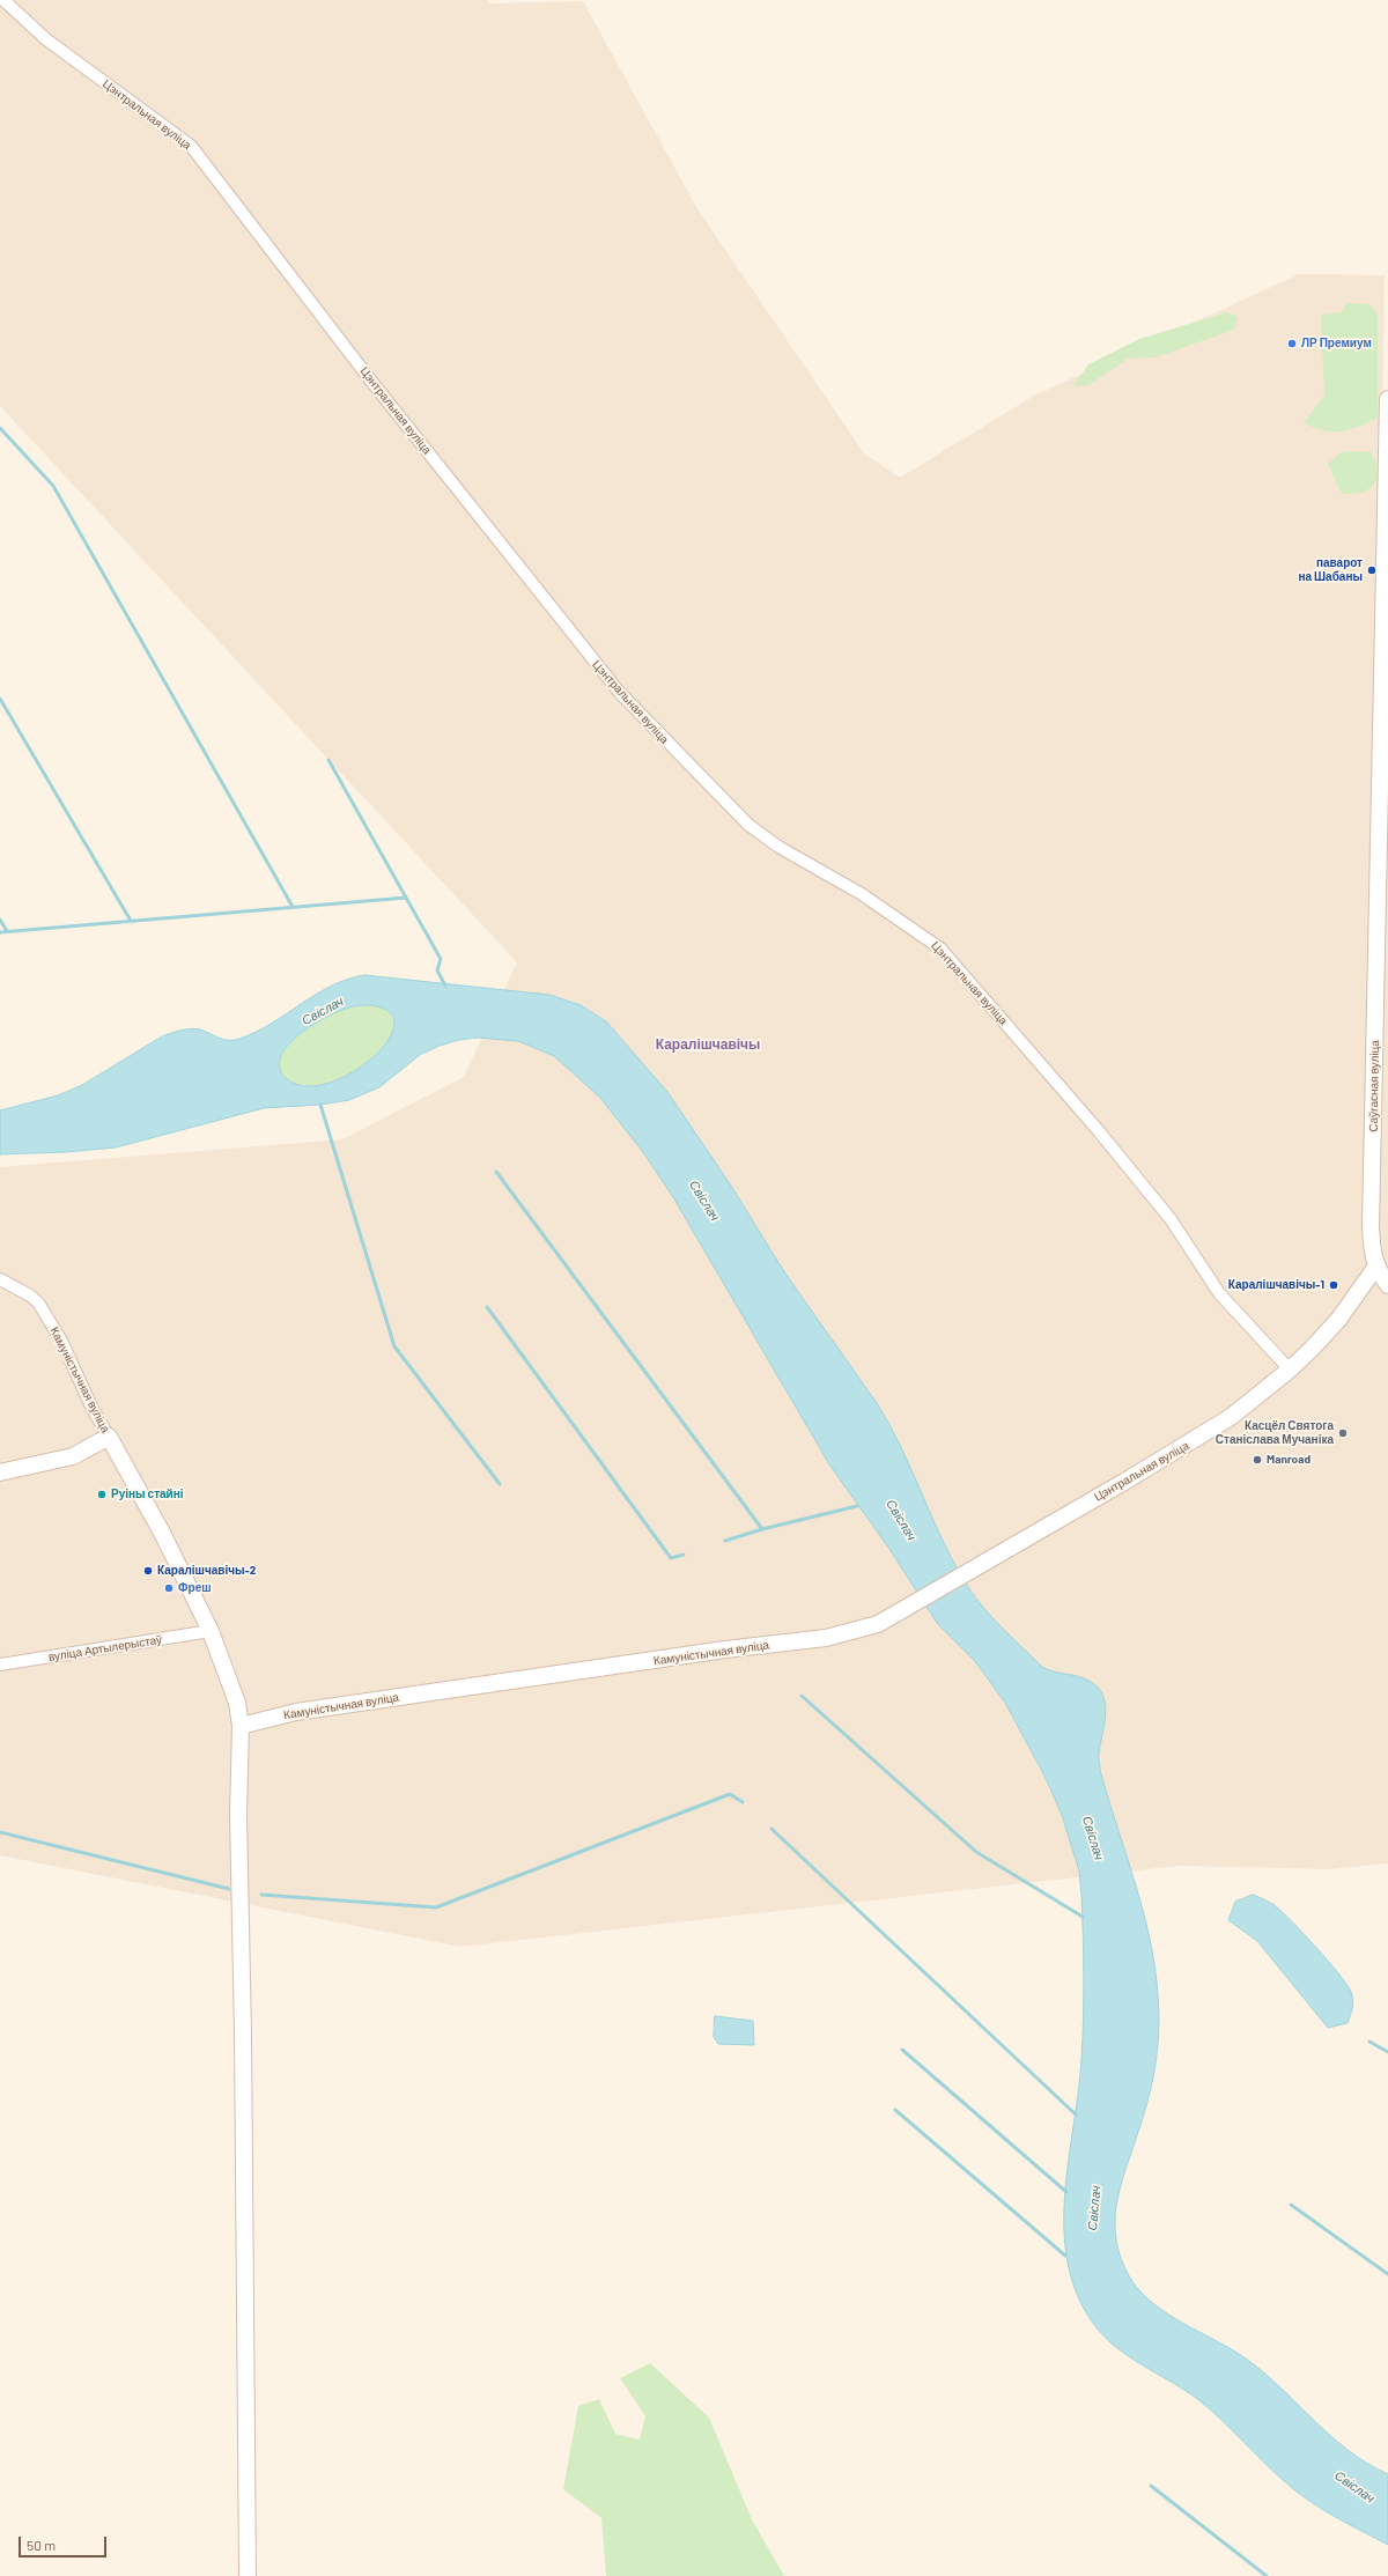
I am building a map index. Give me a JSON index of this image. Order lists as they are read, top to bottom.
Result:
{
  "streets": {
    "street": [
      "Цэнтральная вуліца",
      "Саўгасная вуліца",
      "Камуністычная вуліца",
      "вуліца Артылерыстаў"
    ]
  },
  "crossings": [
    ["Цэнтральная вуліца", "Саўгасная вуліца"],
    ["Цэнтральная вуліца", "Камуністычная вуліца"],
    ["Камуністычная вуліца", "вуліца Артылерыстаў"]
  ],
  "districts": ["Каралішчавічы"],
  "water": ["Свіслач"],
  "places": [
    "ЛР Премиум",
    "паварот на Шабаны",
    "Каралішчавічы-1",
    "Касцёл Святога Станіслава Мучаніка",
    "Manroad",
    "Руіны стайні",
    "Каралішчавічы-2",
    "Фреш"
  ],
  "scale_bar": "50 m"
}
